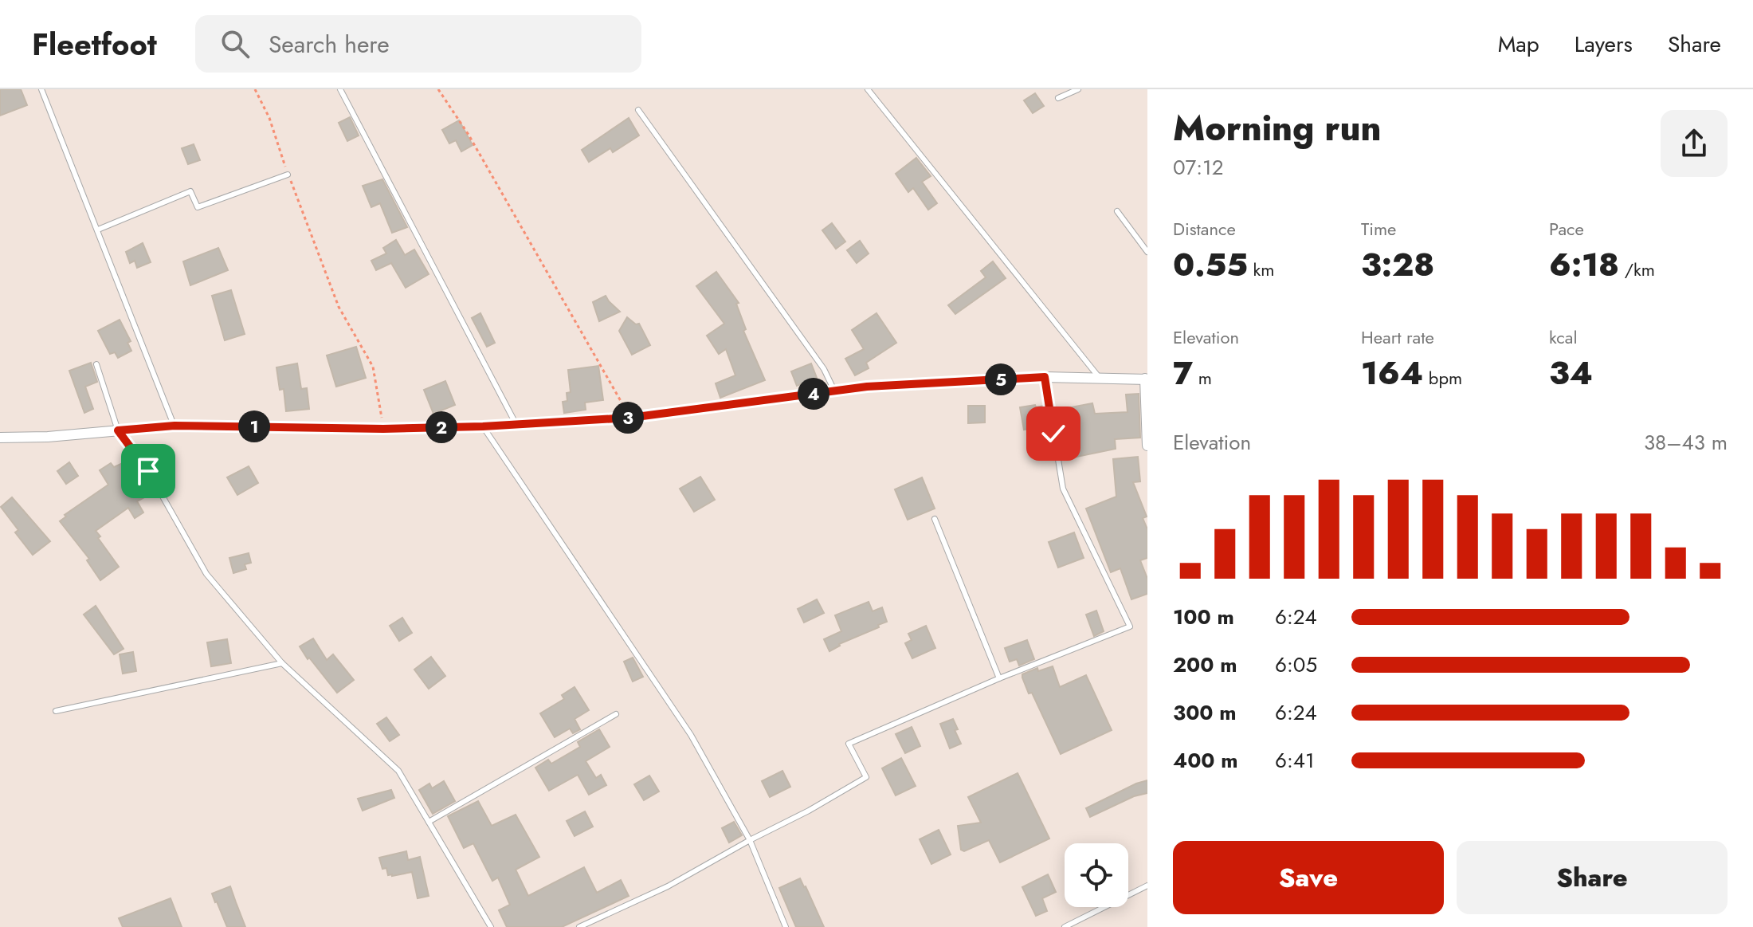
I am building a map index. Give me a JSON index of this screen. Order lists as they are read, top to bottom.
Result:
{
  "page": {
    "header": "Fleetfoot",
    "search": "Search here",
    "nav": ["Map", "Layers", "Share"],
    "heading": ["Morning run", "07:12"],
    "stats": [
      ["Distance", "0.55 km"],
      ["Time", "3:28"],
      ["Pace", "6:18 /km"],
      ["Elevation", "7 m"],
      ["Heart rate", "164 bpm"],
      ["kcal", "34"]
    ],
    "pins": [
      "5",
      "4",
      "3",
      "1",
      "2"
    ],
    "chart": ["Elevation", "38–43 m"],
    "list": [
      {
        "name": "100 m",
        "note": "6:24"
      },
      {
        "name": "200 m",
        "note": "6:05"
      },
      {
        "name": "300 m",
        "note": "6:24"
      },
      {
        "name": "400 m",
        "note": "6:41"
      }
    ],
    "buttons": ["Save", "Share"]
  }
}
